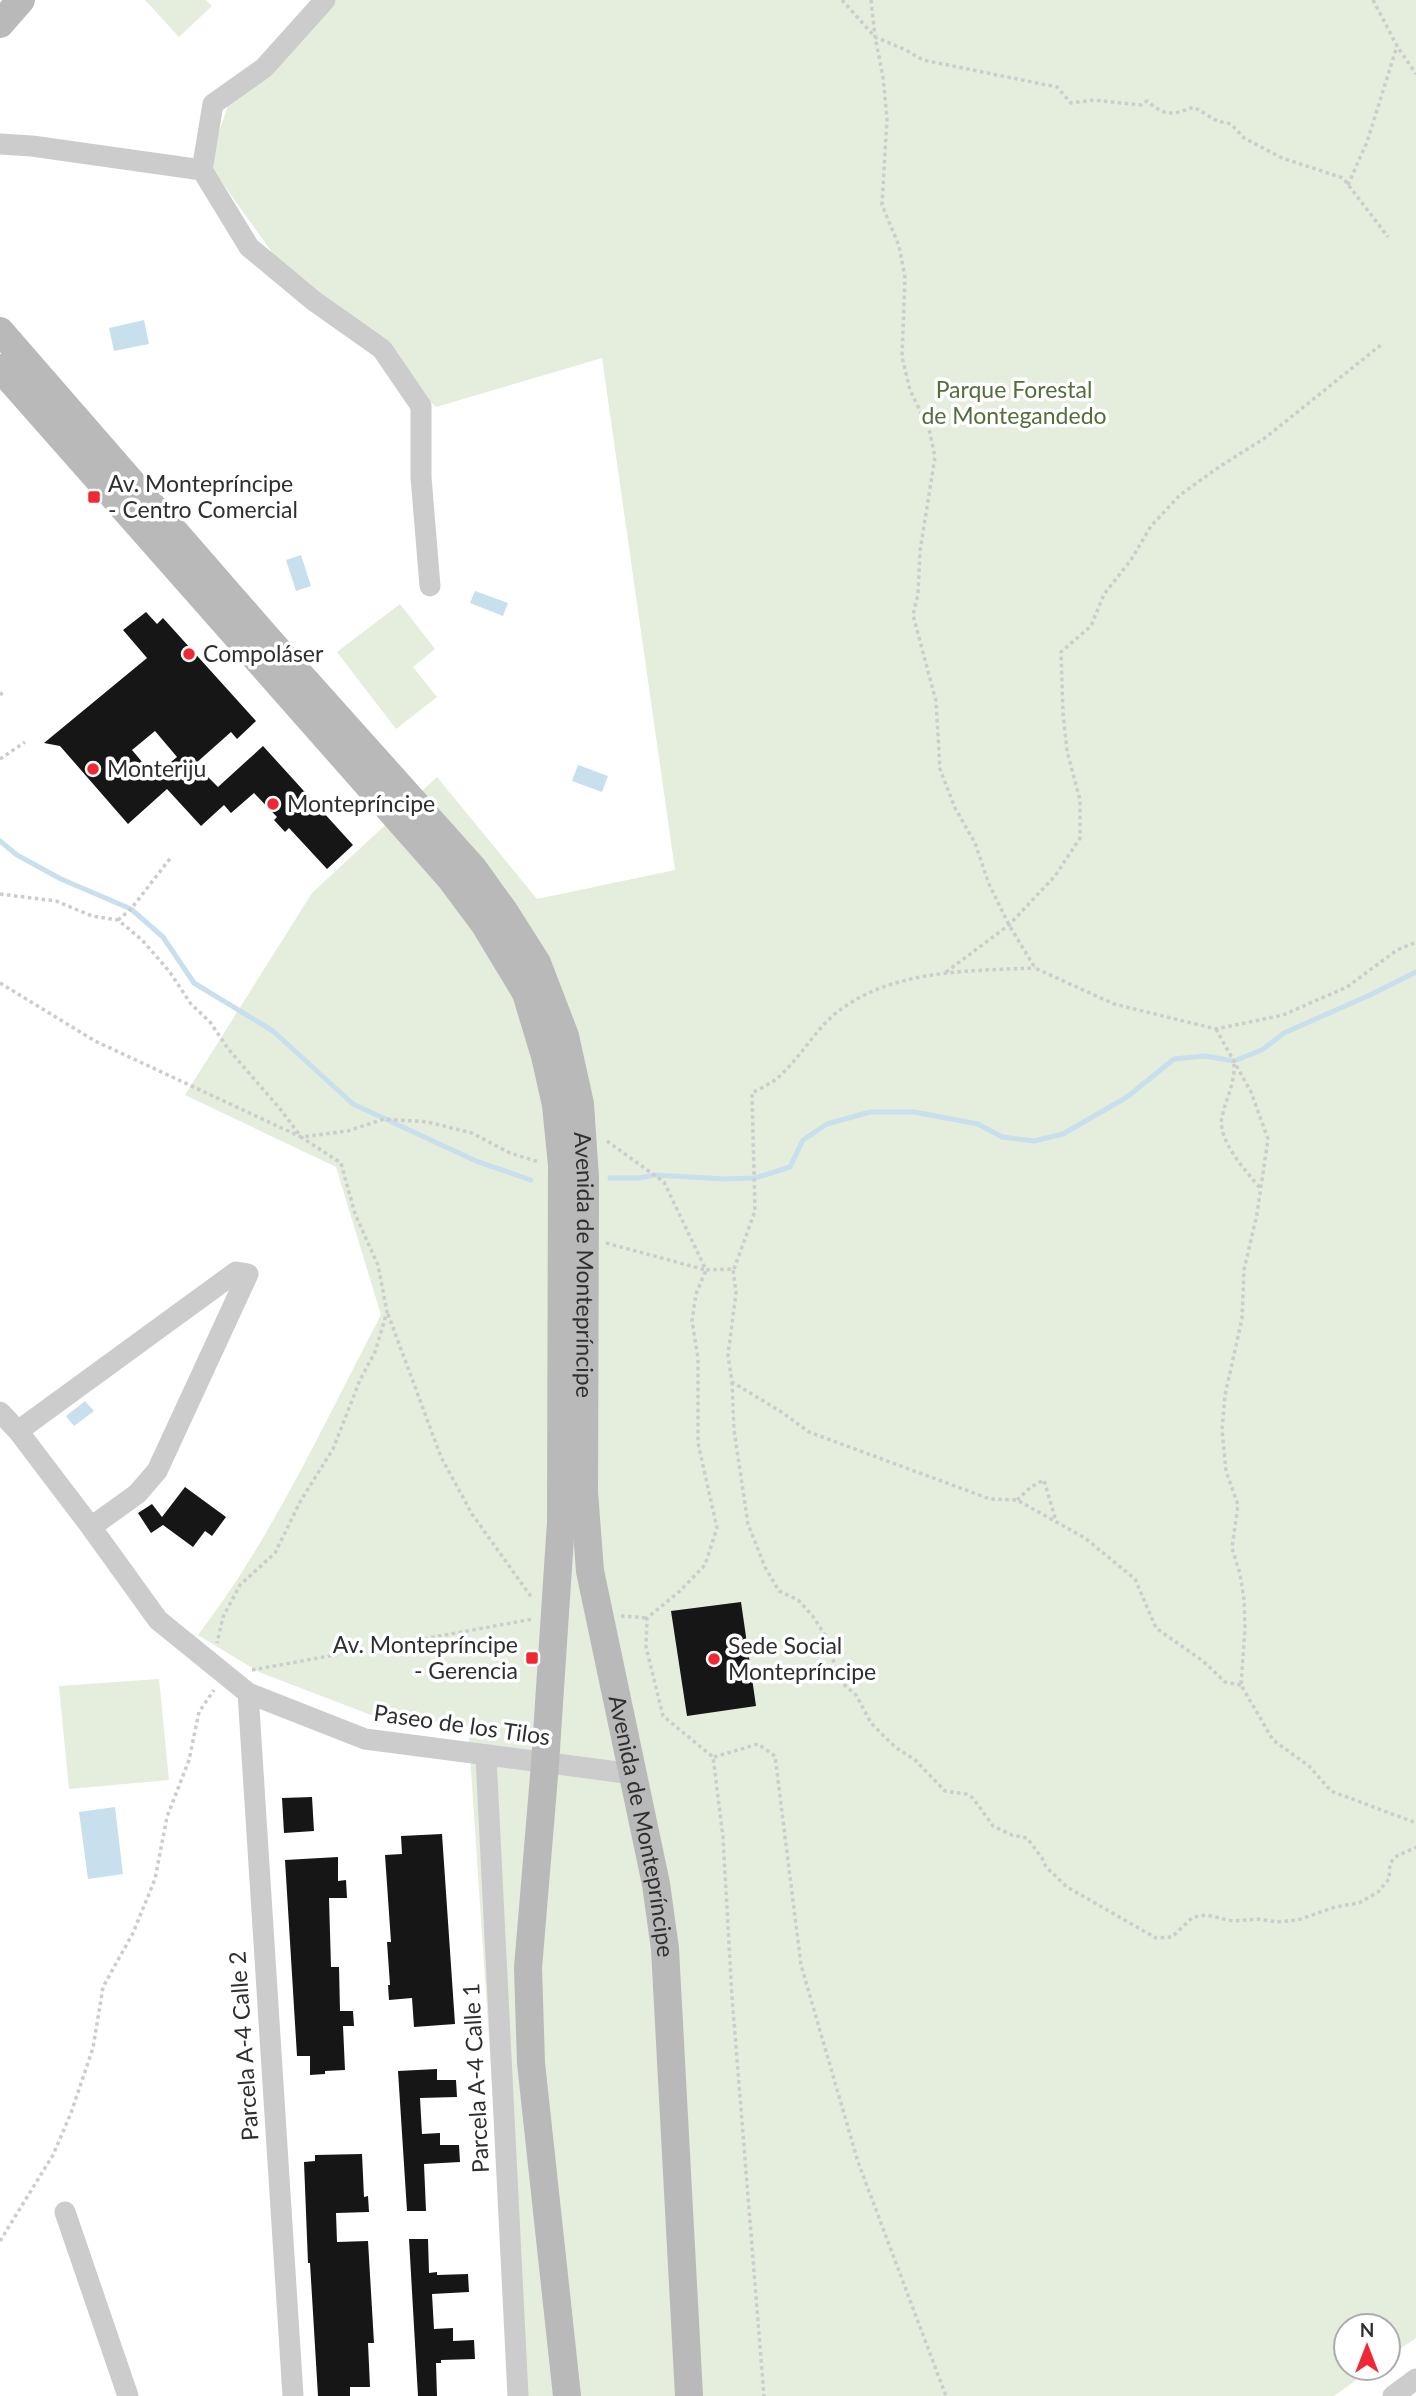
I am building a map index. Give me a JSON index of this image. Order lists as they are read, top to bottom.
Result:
{
  "streets": {
    "street": [
      "Avenida de Montepríncipe",
      "Paseo de los Tilos",
      "Parcela A-4 Calle 2",
      "Parcela A-4 Calle 1"
    ]
  },
  "crossings": [
    ["Avenida de Montepríncipe", "Paseo de los Tilos"],
    ["Paseo de los Tilos", "Parcela A-4 Calle 2"],
    ["Paseo de los Tilos", "Parcela A-4 Calle 1"]
  ],
  "parks": ["Parque Forestal de Montegandedo"],
  "places": {
    "transit": ["Av. Montepríncipe - Centro Comercial", "Av. Montepríncipe - Gerencia"],
    "other": [
      "Compoláser",
      "Monteriju",
      "Montepríncipe",
      "Sede Social Montepríncipe"
    ]
  },
  "north": "top"
}
